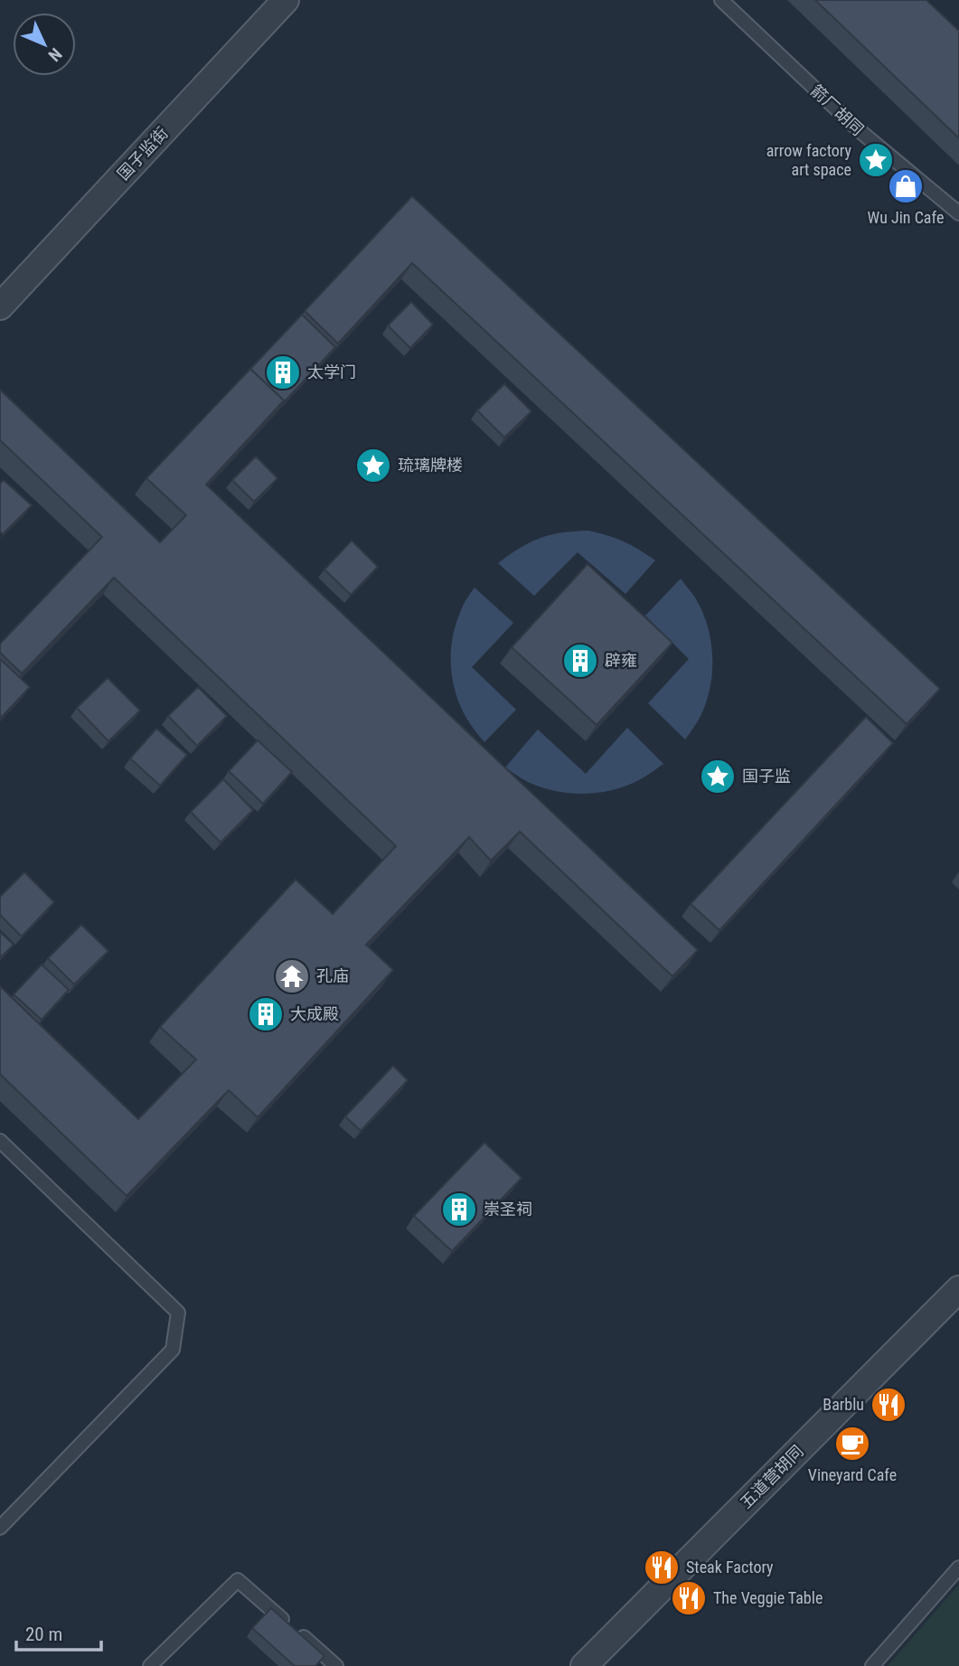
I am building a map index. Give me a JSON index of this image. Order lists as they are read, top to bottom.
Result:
{
  "streets": {
    "street": ["国子监街", "五道营胡同"],
    "lane": ["箭厂胡同"]
  },
  "places": {
    "place": ["arrow factory art space", "琉璃牌楼", "国子监"],
    "shop": ["Wu Jin Cafe"],
    "building": [
      "太学门",
      "辟雍",
      "大成殿",
      "崇圣祠"
    ],
    "temple": ["孔庙"],
    "restaurant": ["Barblu", "Steak Factory", "The Veggie Table"],
    "cafe": ["Vineyard Cafe"]
  },
  "scale_bar": "20 m",
  "north": "bottom right"
}
